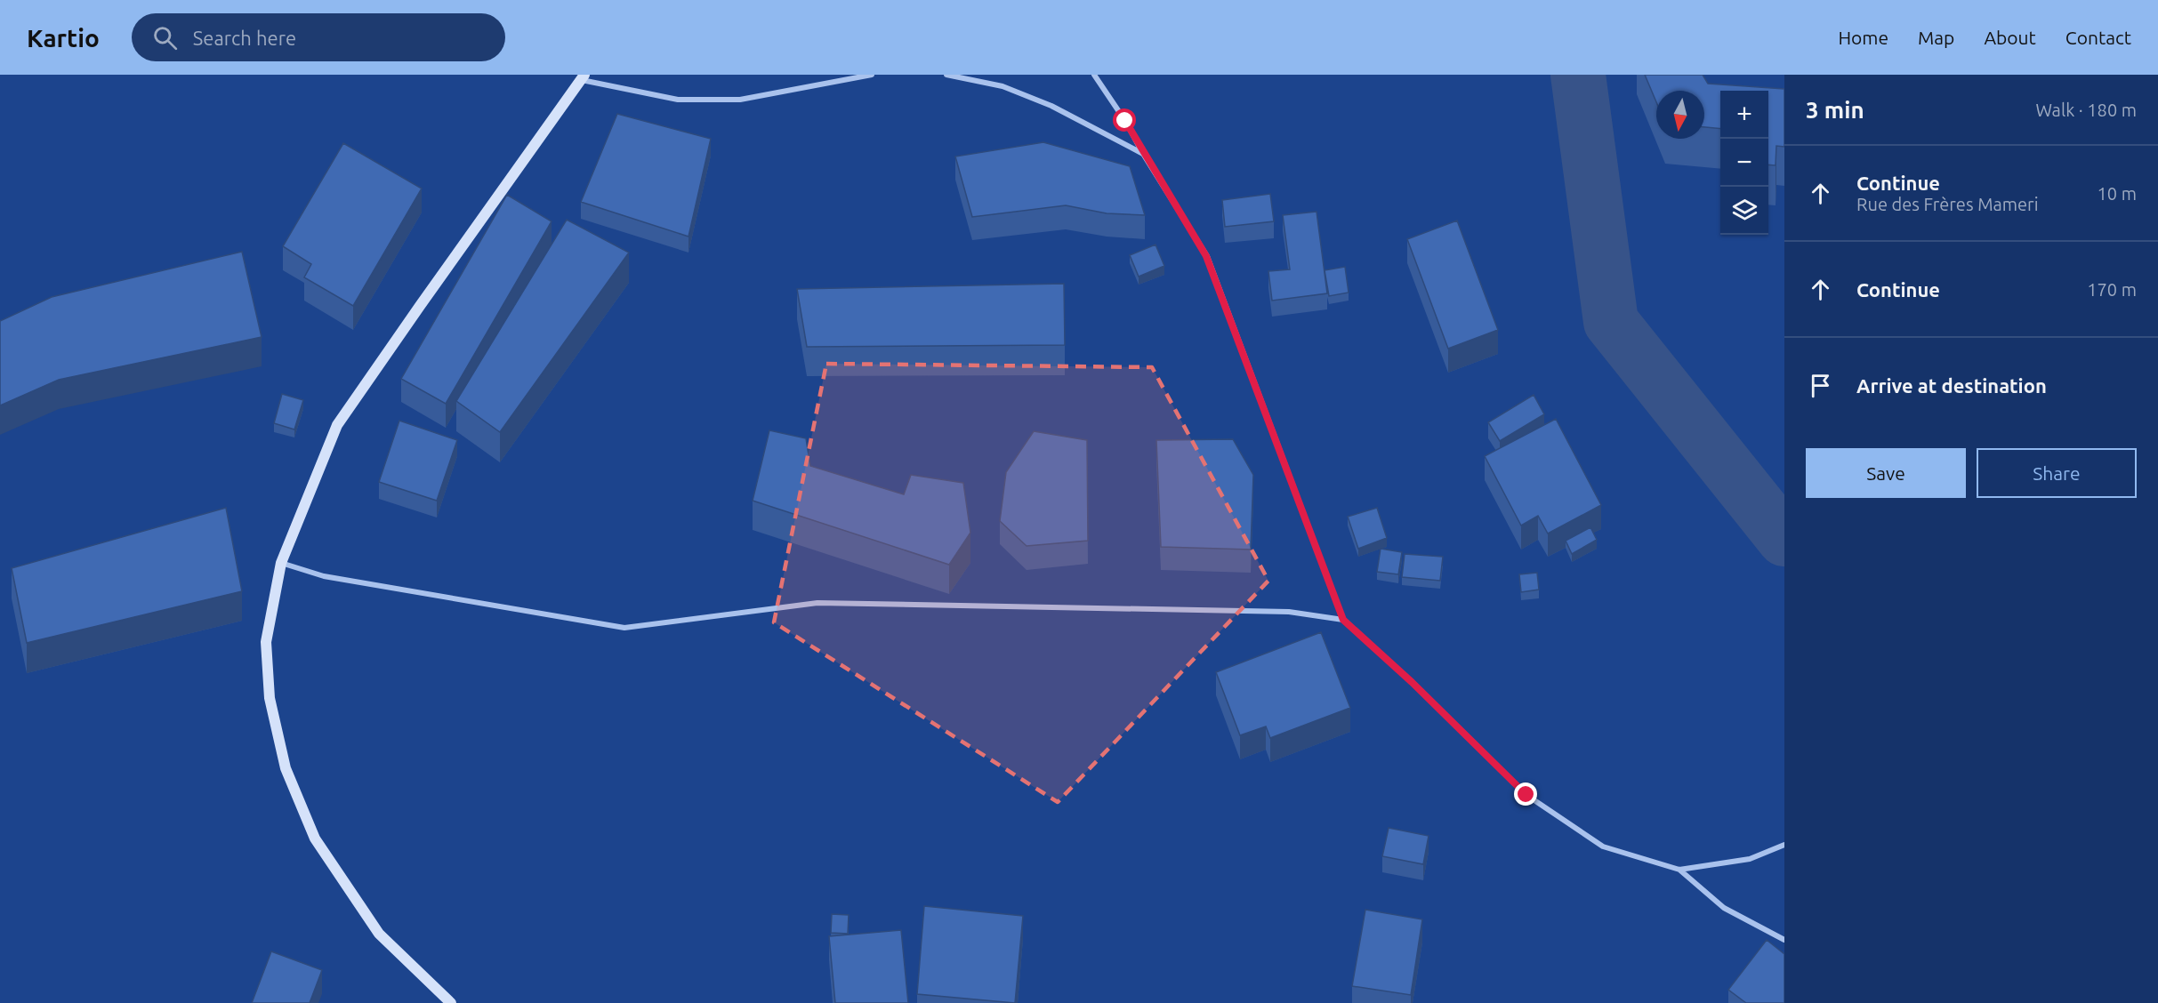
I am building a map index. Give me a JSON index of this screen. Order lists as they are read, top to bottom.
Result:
{
  "north": "bottom",
  "page": {
    "header": "Kartio",
    "search": "Search here",
    "nav": [
      "Home",
      "Map",
      "About",
      "Contact"
    ],
    "heading": ["3 min", "Walk · 180 m"],
    "map_buttons": ["+", "−"],
    "list": [
      ["Continue", "Rue des Frères Mameri", "10 m"],
      ["Continue", "170 m"],
      "Arrive at destination"
    ],
    "buttons": ["Save", "Share"]
  }
}
